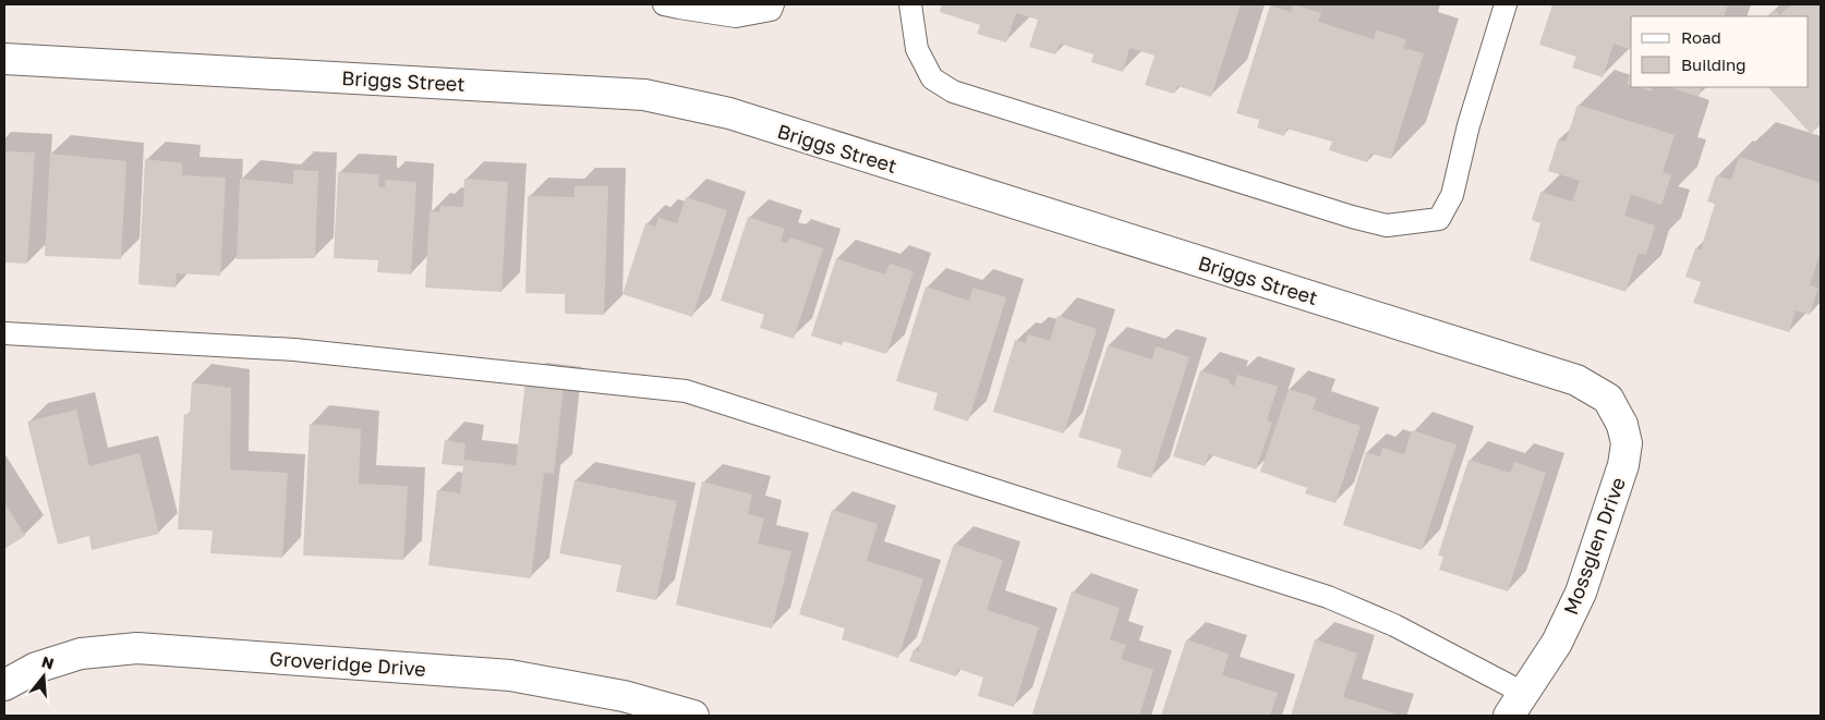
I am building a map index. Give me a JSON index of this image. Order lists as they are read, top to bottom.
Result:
{
  "streets": {
    "street": ["Briggs Street", "Mossglen Drive", "Groveridge Drive"]
  },
  "crossings": [
    ["Briggs Street", "Mossglen Drive"]
  ],
  "legend": ["Road", "Building"],
  "north": "top"
}
